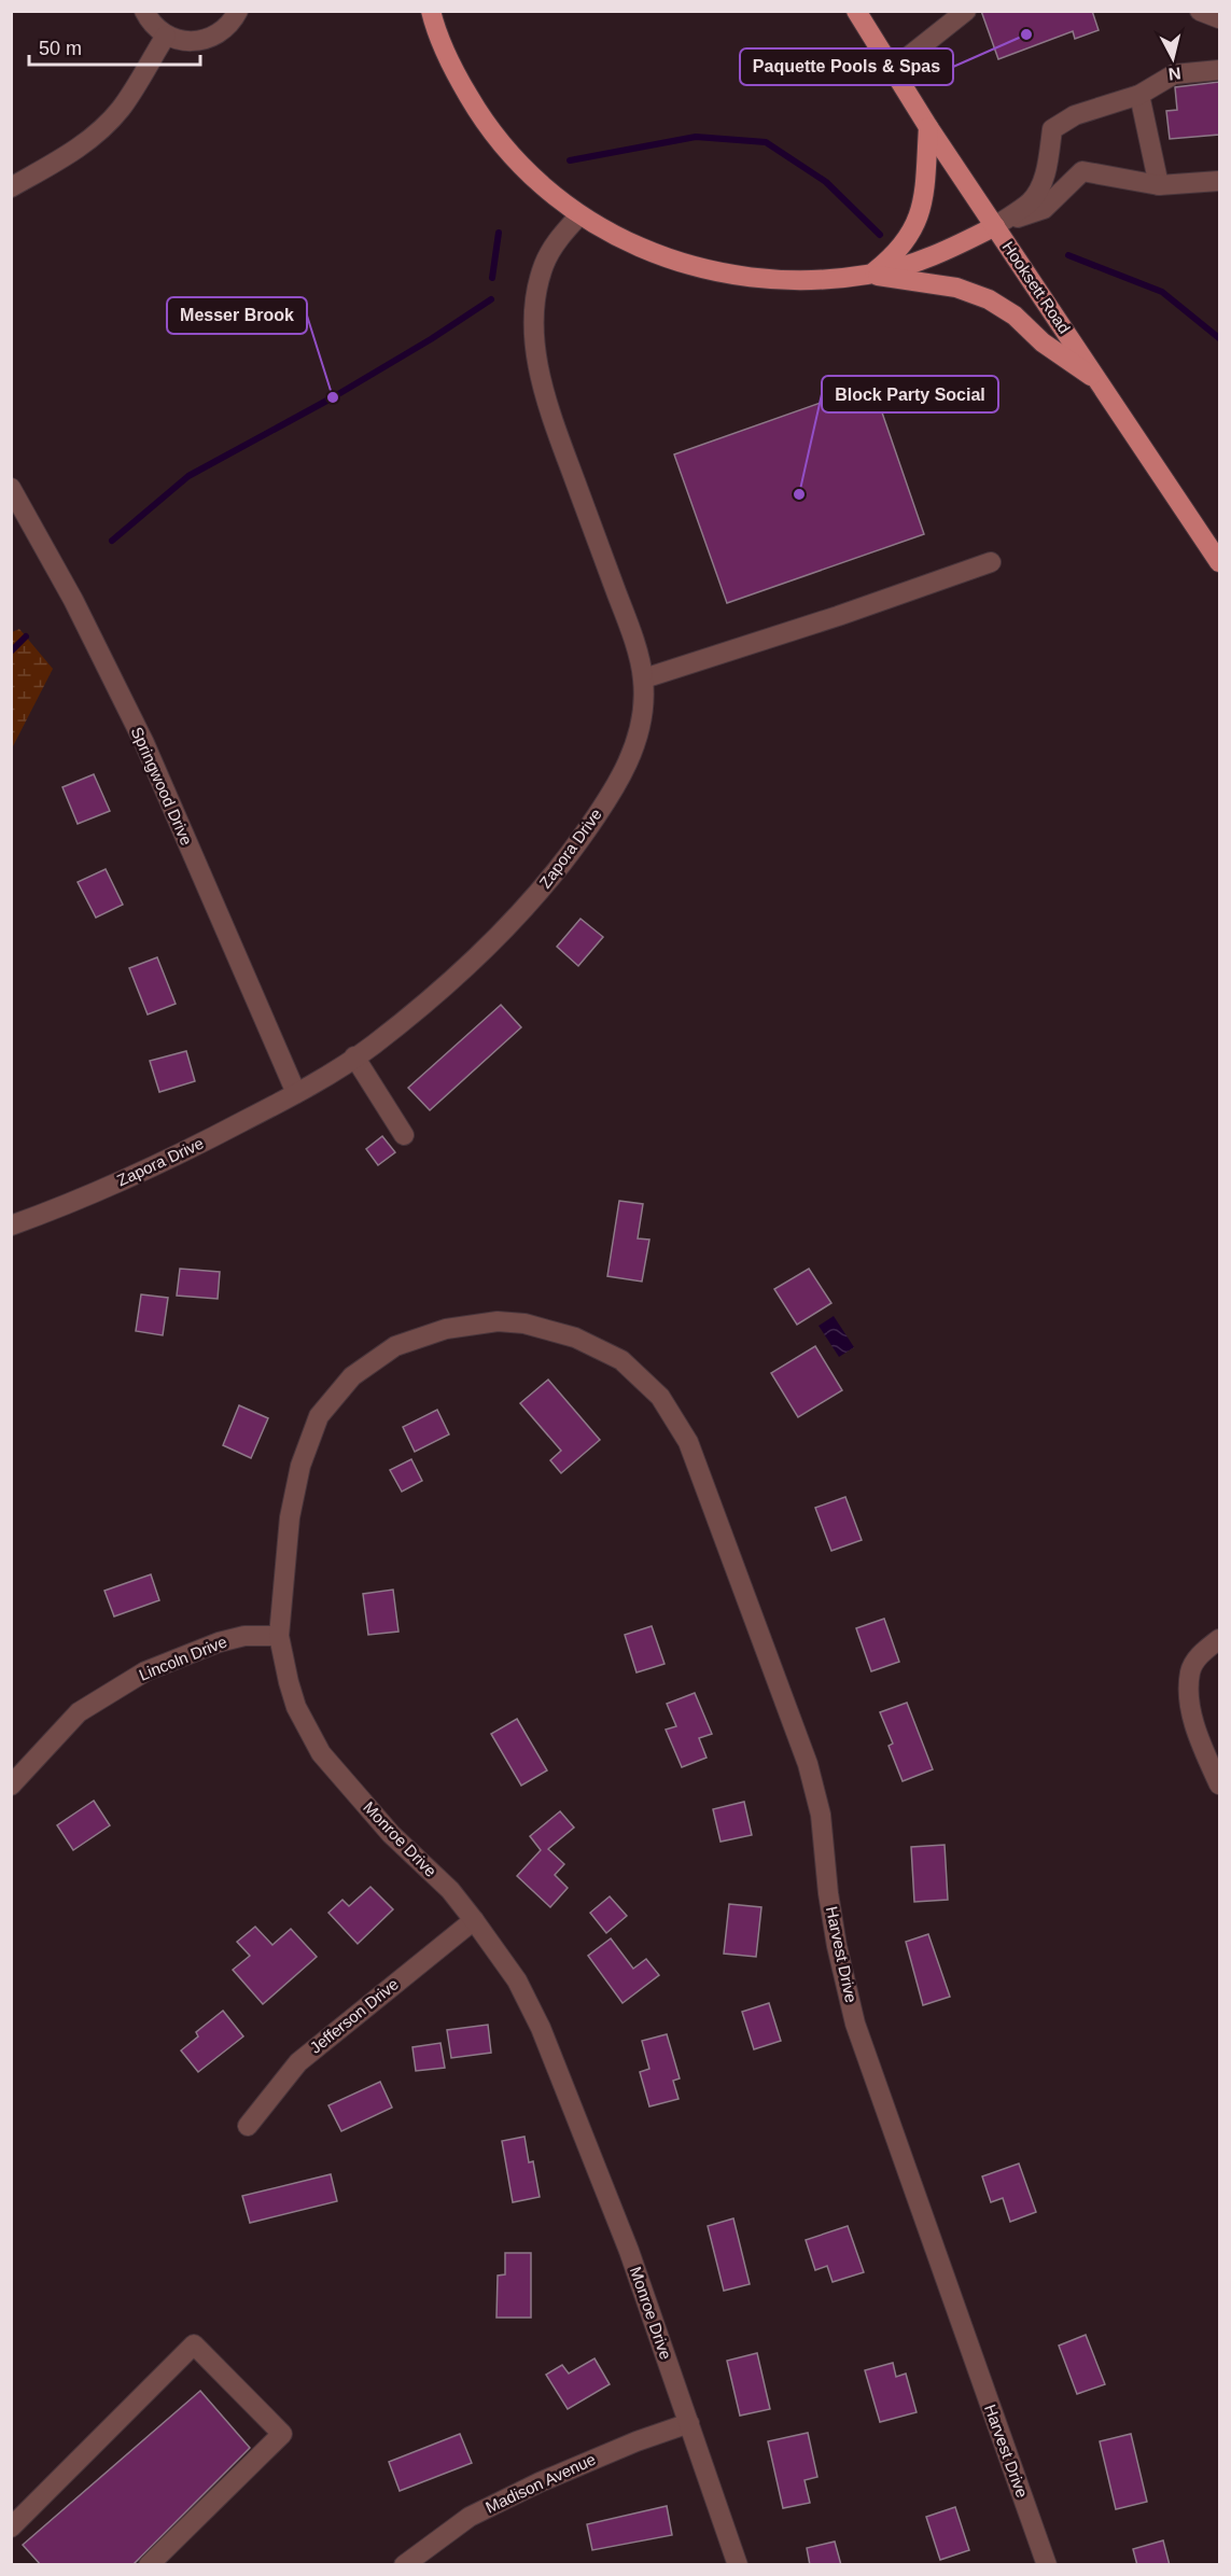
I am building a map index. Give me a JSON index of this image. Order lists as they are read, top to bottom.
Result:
{
  "streets": {
    "main road": ["Hooksett Road"],
    "street": [
      "Springwood Drive",
      "Zapora Drive",
      "Lincoln Drive",
      "Monroe Drive",
      "Harvest Drive",
      "Jefferson Drive",
      "Madison Avenue"
    ]
  },
  "crossings": [
    ["Springwood Drive", "Zapora Drive"],
    ["Lincoln Drive", "Monroe Drive"],
    ["Monroe Drive", "Harvest Drive"],
    ["Monroe Drive", "Jefferson Drive"],
    ["Monroe Drive", "Madison Avenue"]
  ],
  "places": ["Paquette Pools & Spas", "Messer Brook", "Block Party Social"],
  "scale_bar": "50 m",
  "north": "bottom"
}
